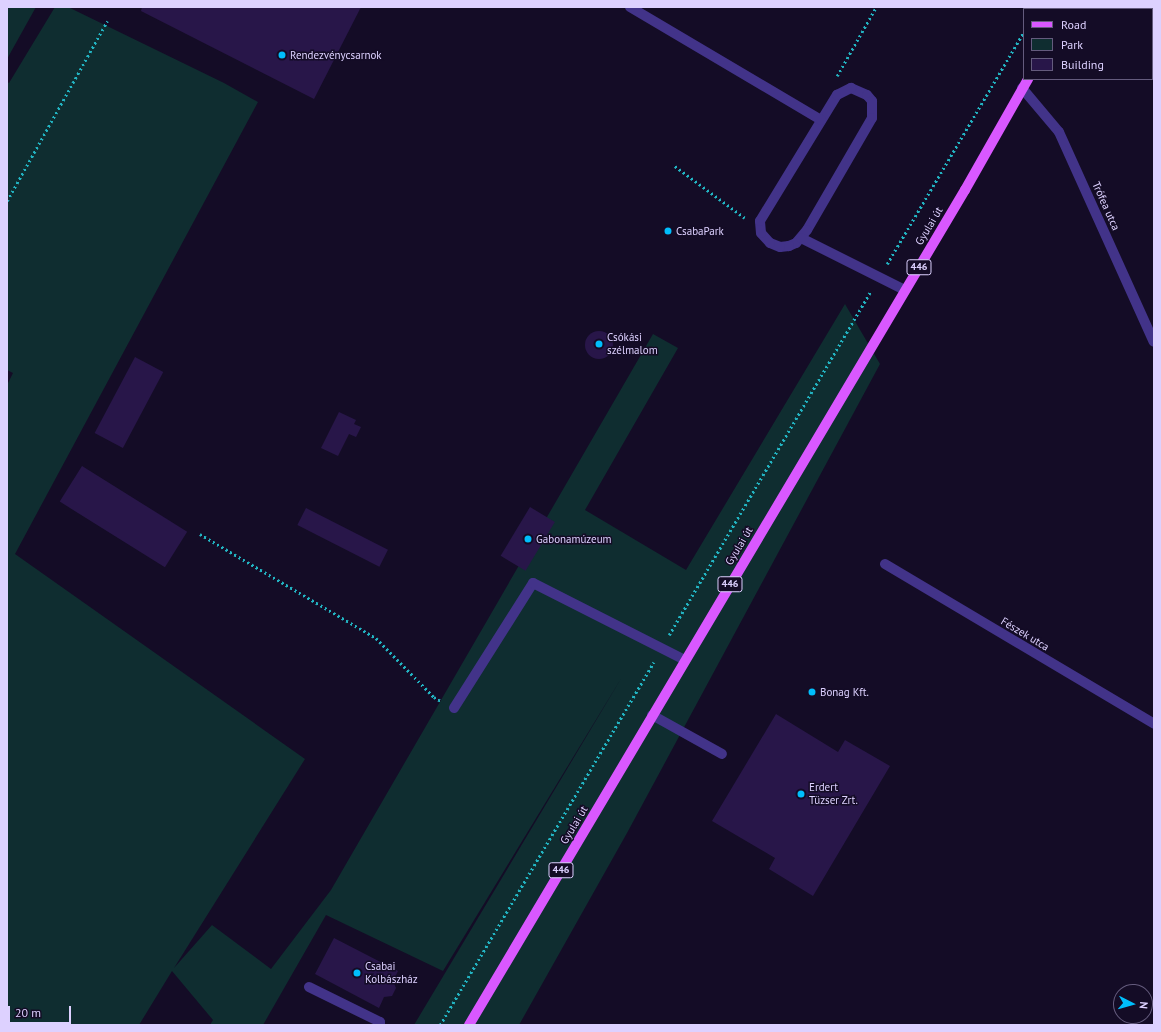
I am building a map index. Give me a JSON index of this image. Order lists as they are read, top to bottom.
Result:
{
  "streets": {
    "main road": ["Gyulai út", "446"],
    "street": ["Trófea utca", "Fészek utca"]
  },
  "crossings": [
    ["Trófea utca", "Gyulai út"]
  ],
  "places": [
    "Rendezvénycsarnok",
    "CsabaPark",
    "Csókási szélmalom",
    "Gabonamúzeum",
    "Bonag Kft.",
    "Erdert Tüzser Zrt.",
    "Csabai Kolbászház"
  ],
  "legend": ["Road", "Park", "Building"],
  "scale_bar": "20 m",
  "north": "right"
}
